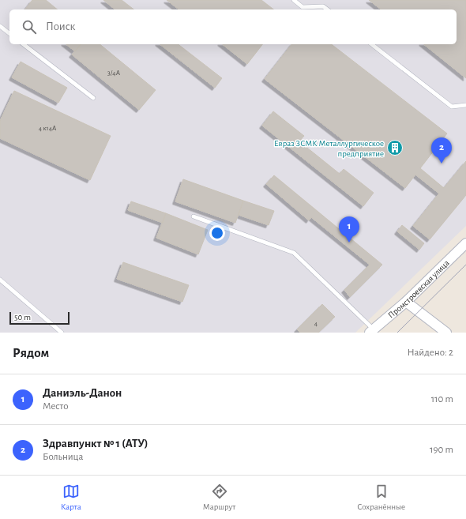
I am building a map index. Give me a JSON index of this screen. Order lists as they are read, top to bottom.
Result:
{
  "streets": {
    "street": ["Промстроевская улица"]
  },
  "places": {
    "building": ["Евраз ЗСМК Металлургическое предприятие"]
  },
  "house_numbers": ["3/4А", "4 к14А", "4"],
  "scale_bar": "50 m",
  "page": {
    "search": "Поиск",
    "pins": ["2", "1"],
    "scale": "50 m",
    "heading": ["Рядом", "Найдено: 2"],
    "list": [
      {
        "mark": "1",
        "name": "Даниэль-Данон",
        "note": "Место",
        "value": "110 m"
      },
      {
        "mark": "2",
        "name": "Здравпункт № 1 (АТУ)",
        "note": "Больница",
        "value": "190 m"
      }
    ],
    "nav": ["Карта", "Маршрут", "Сохранённые"]
  }
}
